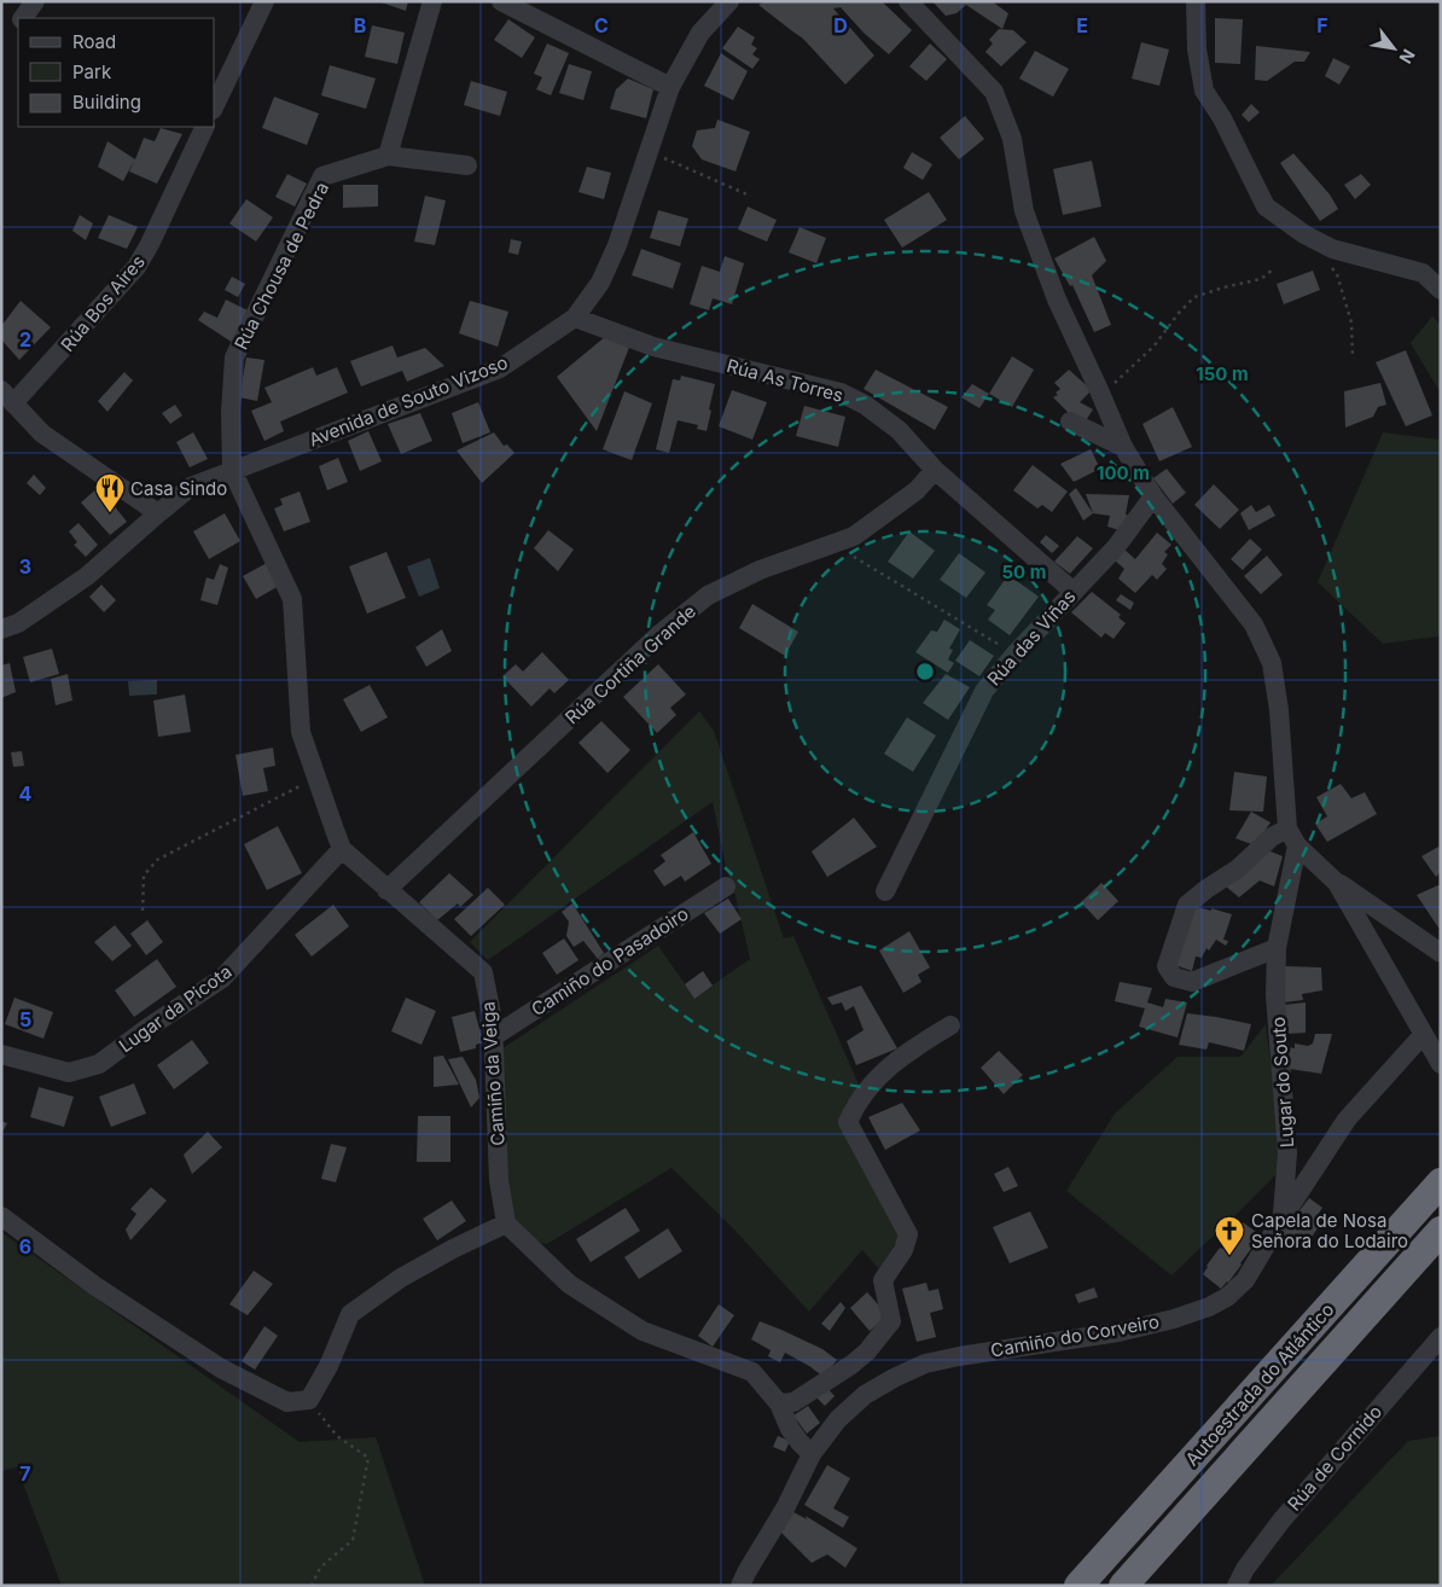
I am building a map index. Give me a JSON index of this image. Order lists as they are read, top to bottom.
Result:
{
  "streets": {
    "highway": ["Autoestrada do Atlántico"],
    "street": [
      "Rúa Chousa de Pedra",
      "Rúa Bos Aires",
      "Rúa As Torres",
      "Avenida de Souto Vizoso",
      "Rúa das Viñas",
      "Rúa Cortiña Grande",
      "Camiño do Pasadoiro",
      "Lugar da Picota",
      "Camiño da Veiga",
      "Lugar do Souto",
      "Camiño do Corveiro",
      "Rúa de Cornido"
    ]
  },
  "crossings": [
    ["Rúa Chousa de Pedra", "Avenida de Souto Vizoso"],
    ["Rúa Chousa de Pedra", "Camiño da Veiga"],
    ["Rúa As Torres", "Avenida de Souto Vizoso"],
    ["Rúa As Torres", "Rúa das Viñas"],
    ["Rúa As Torres", "Rúa Cortiña Grande"],
    ["Avenida de Souto Vizoso", "Camiño da Veiga"],
    ["Rúa das Viñas", "Lugar do Souto"],
    ["Rúa Cortiña Grande", "Camiño da Veiga"],
    ["Camiño do Pasadoiro", "Camiño da Veiga"],
    ["Lugar da Picota", "Camiño da Veiga"],
    ["Lugar do Souto", "Camiño do Corveiro"]
  ],
  "places": {
    "restaurant": ["Casa Sindo"],
    "church": ["Capela de Nosa Señora do Lodairo"]
  },
  "legend": ["Road", "Park", "Building"],
  "north": "bottom right",
  "grid": {
    "columns": [
      "B",
      "C",
      "D",
      "E",
      "F"
    ],
    "rows": [
      "2",
      "3",
      "4",
      "5",
      "6",
      "7"
    ]
  },
  "rings": ["150 m", "100 m", "50 m"]
}
